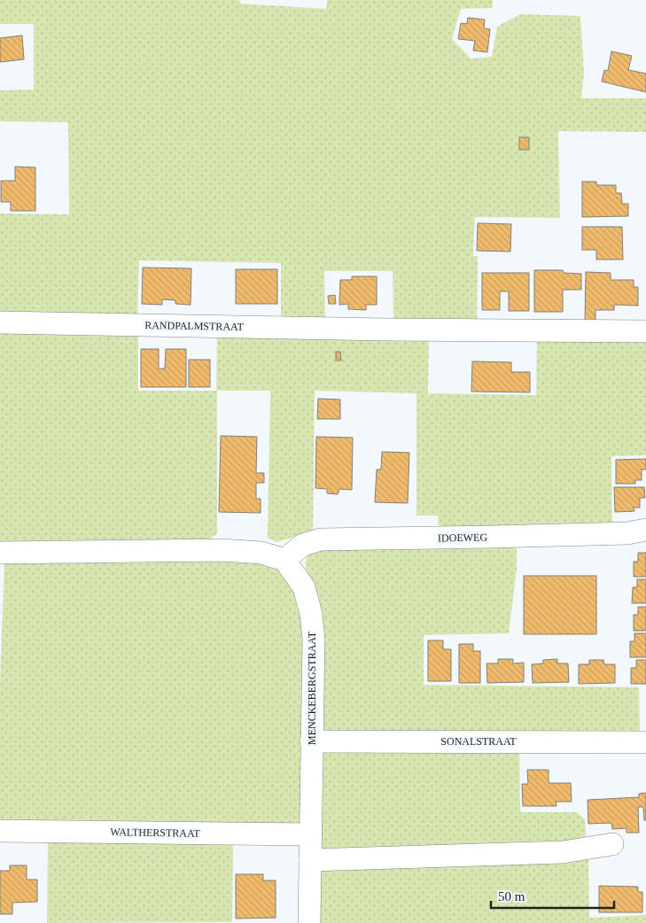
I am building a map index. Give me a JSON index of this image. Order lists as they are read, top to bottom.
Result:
{
  "streets": {
    "street": [
      "RANDPALMSTRAAT",
      "IDOEWEG",
      "MENCKEBERGSTRAAT",
      "SONALSTRAAT",
      "WALTHERSTRAAT"
    ]
  },
  "crossings": [
    ["IDOEWEG", "MENCKEBERGSTRAAT"],
    ["MENCKEBERGSTRAAT", "SONALSTRAAT"],
    ["MENCKEBERGSTRAAT", "WALTHERSTRAAT"]
  ],
  "scale_bar": "50 m"
}
